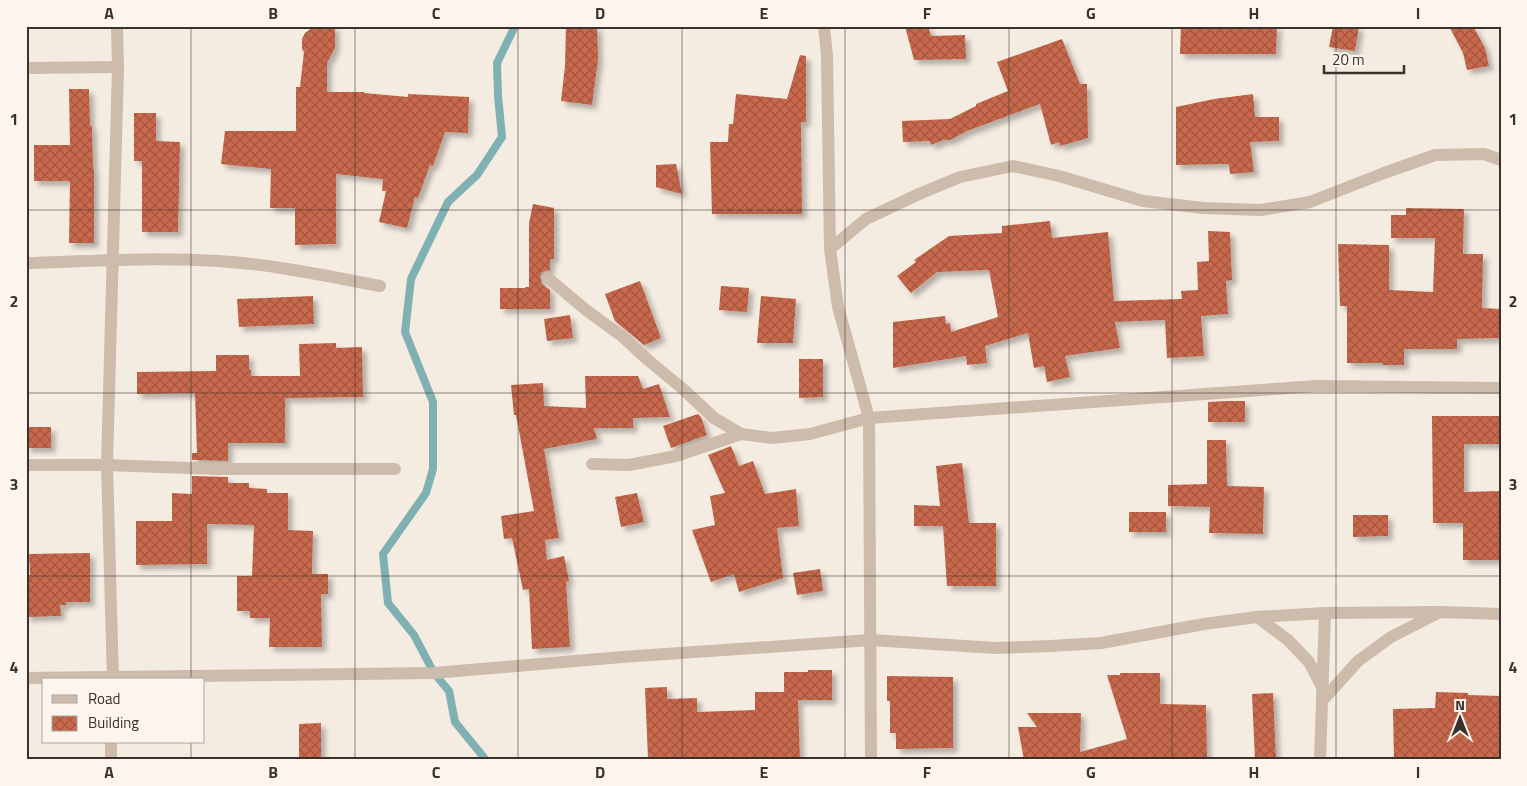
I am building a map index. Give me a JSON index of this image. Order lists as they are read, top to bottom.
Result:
{
  "legend": ["Road", "Building"],
  "scale_bar": "20 m",
  "north": "top",
  "grid": {
    "columns": [
      "A",
      "B",
      "C",
      "D",
      "E",
      "F",
      "G",
      "H",
      "I"
    ],
    "rows": [
      "1",
      "2",
      "3",
      "4"
    ]
  }
}
